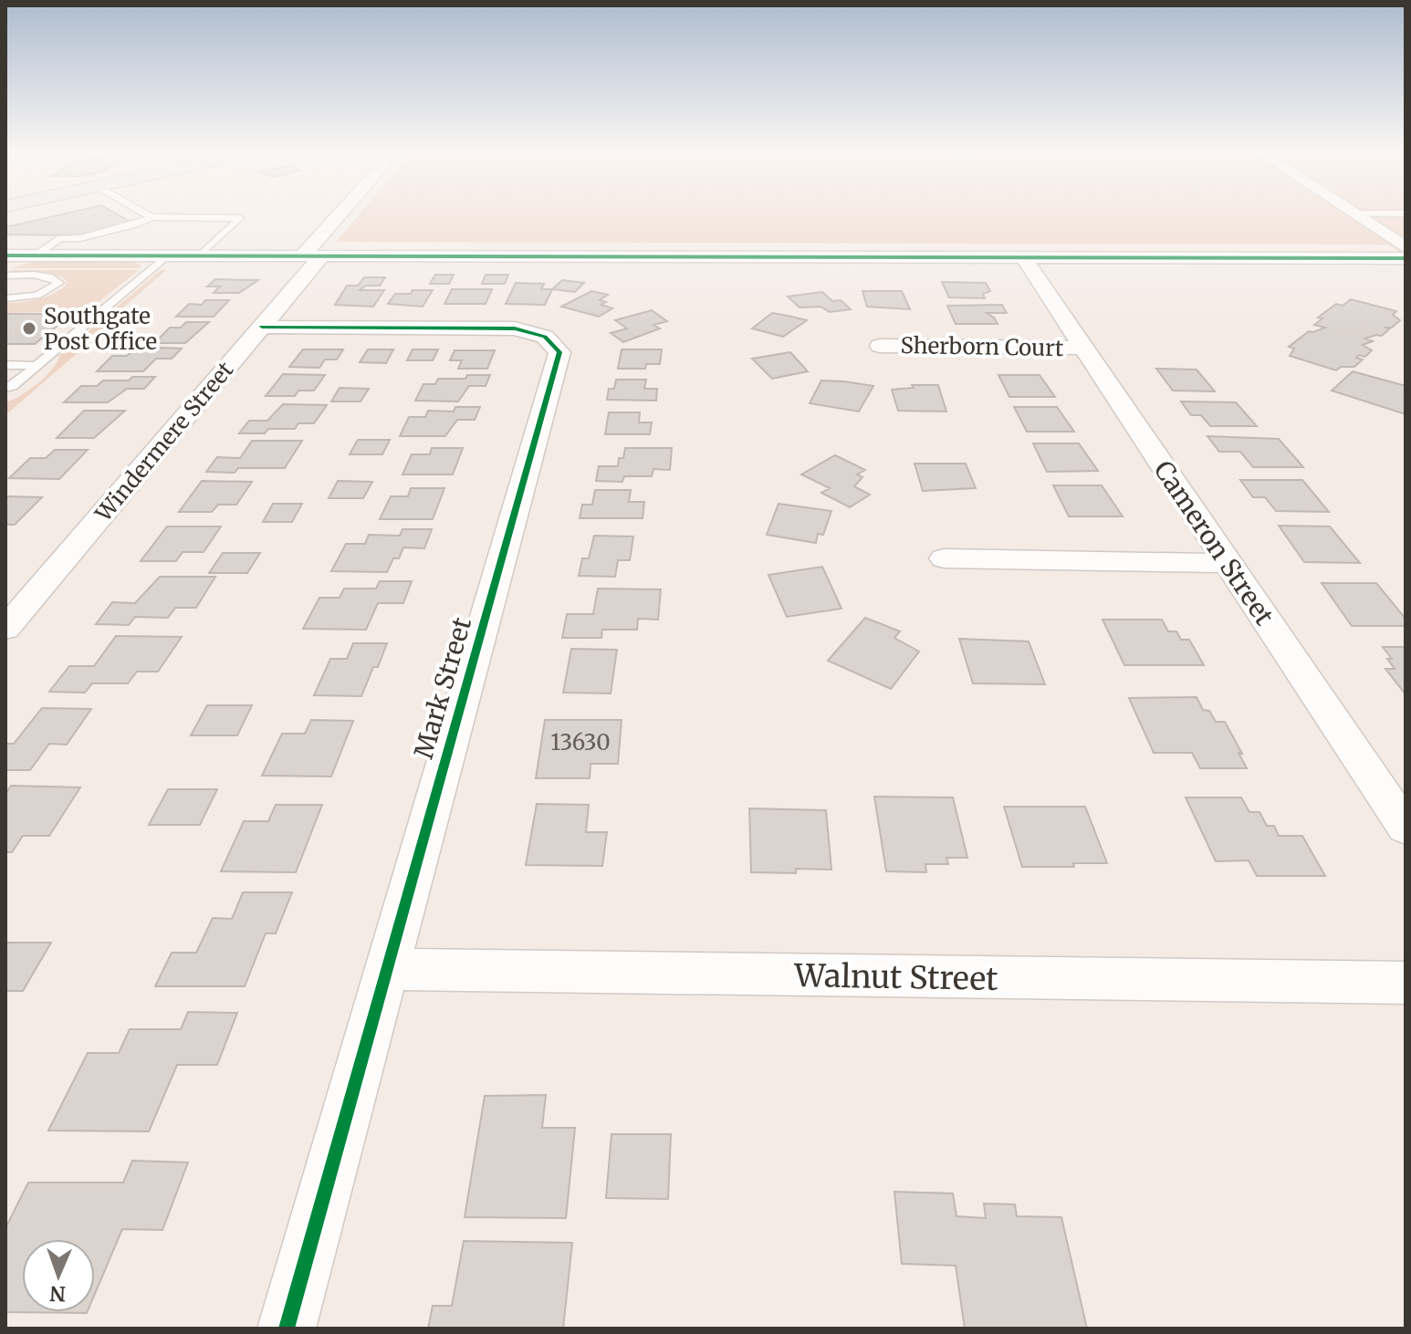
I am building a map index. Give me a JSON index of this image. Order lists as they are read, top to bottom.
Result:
{
  "streets": {
    "street": [
      "Sherborn Court",
      "Windermere Street",
      "Cameron Street",
      "Mark Street",
      "Walnut Street"
    ]
  },
  "crossings": [
    ["Sherborn Court", "Cameron Street"],
    ["Windermere Street", "Mark Street"],
    ["Mark Street", "Walnut Street"]
  ],
  "places": ["Southgate Post Office"],
  "house_numbers": ["13630"],
  "north": "bottom"
}
